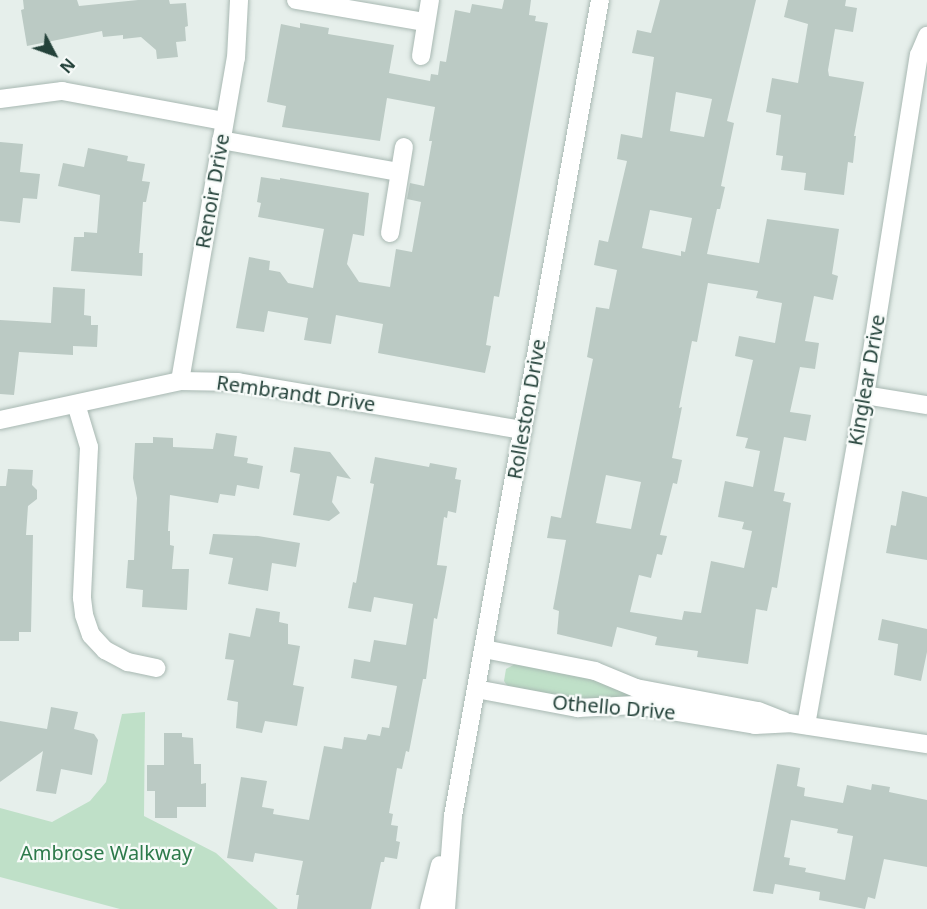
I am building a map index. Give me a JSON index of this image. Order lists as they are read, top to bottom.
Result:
{
  "streets": {
    "street": [
      "Renoir Drive",
      "Kinglear Drive",
      "Rembrandt Drive",
      "Rolleston Drive",
      "Othello Drive"
    ]
  },
  "crossings": [
    ["Renoir Drive", "Rembrandt Drive"],
    ["Kinglear Drive", "Othello Drive"],
    ["Rembrandt Drive", "Rolleston Drive"],
    ["Rolleston Drive", "Othello Drive"]
  ],
  "parks": ["Ambrose Walkway"],
  "north": "bottom right"
}
